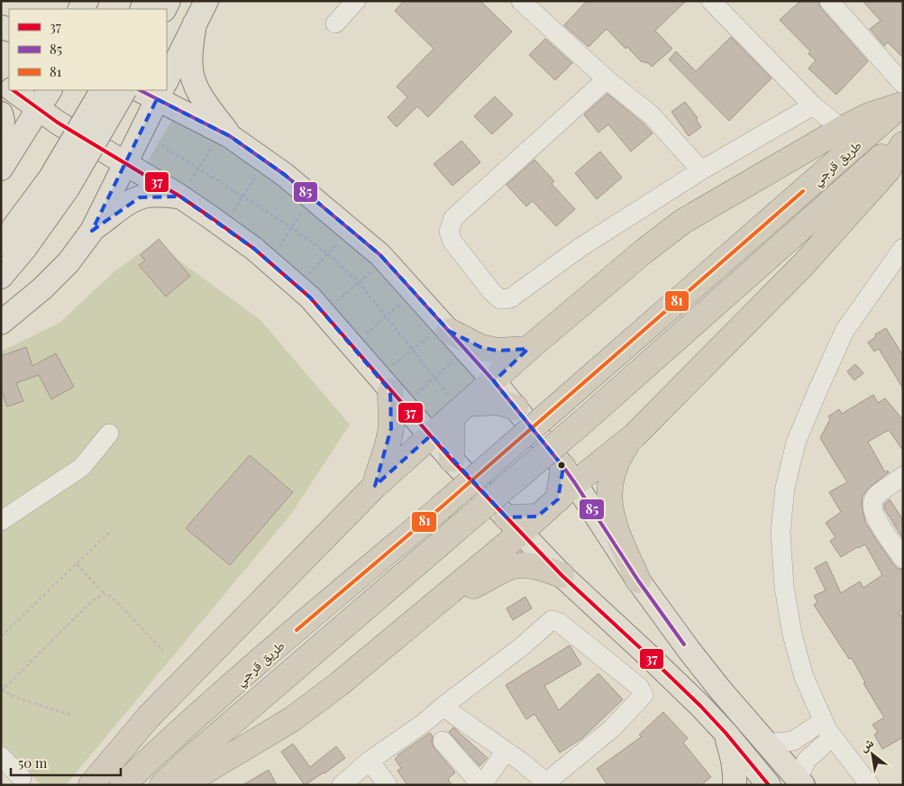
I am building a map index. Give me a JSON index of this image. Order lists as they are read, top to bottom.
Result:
{
  "streets": {
    "highway": ["طريق قرجي"]
  },
  "lines": ["transit line 37", "transit line 85", "transit line 81"],
  "legend": ["37", "85", "81"],
  "scale_bar": "50 m",
  "north": "top left"
}
